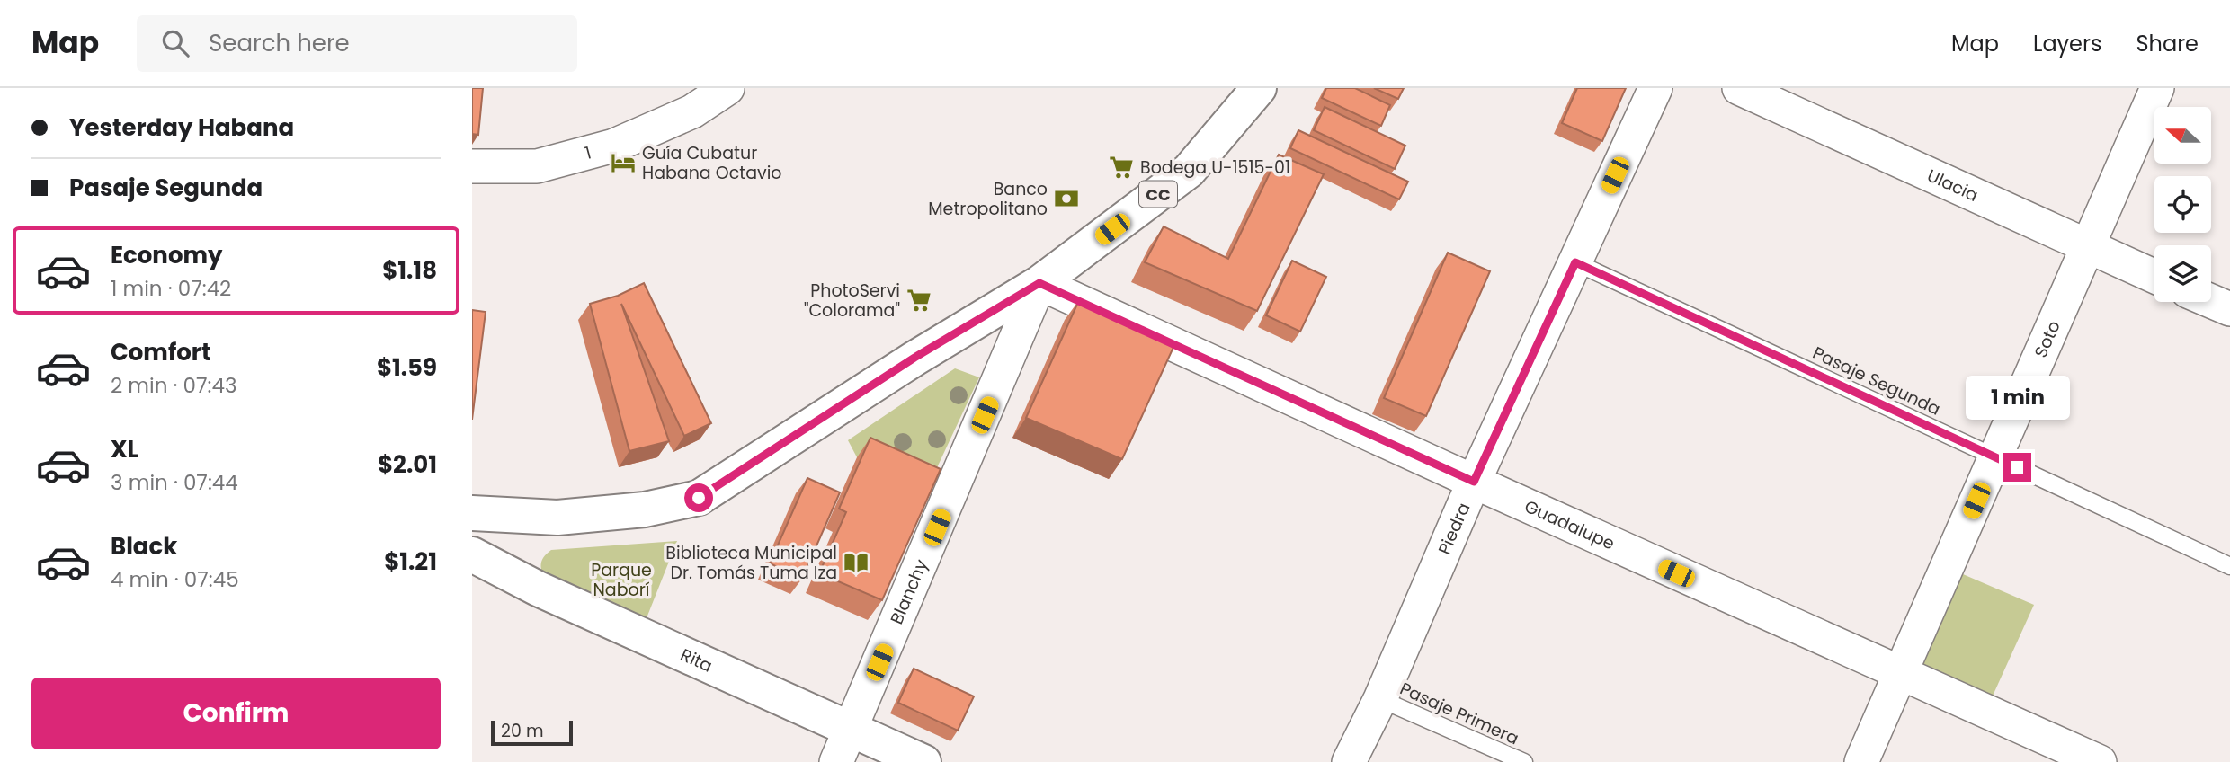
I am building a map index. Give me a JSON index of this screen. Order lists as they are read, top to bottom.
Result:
{
  "streets": {
    "main road": ["CC", "Rita"],
    "street": [
      "1",
      "Ulacia",
      "Soto",
      "Guadalupe",
      "Piedra",
      "Blanchy"
    ],
    "lane": ["Pasaje Segunda", "Pasaje Primera"]
  },
  "crossings": [
    ["Ulacia", "Soto"],
    ["CC", "Guadalupe"],
    ["CC", "Blanchy"],
    ["Soto", "Pasaje Segunda"],
    ["Soto", "Guadalupe"],
    ["Pasaje Segunda", "Piedra"],
    ["Guadalupe", "Piedra"],
    ["Guadalupe", "Blanchy"],
    ["Piedra", "Pasaje Primera"],
    ["Blanchy", "Rita"]
  ],
  "parks": ["Parque Naborí"],
  "places": {
    "hotel": ["Guía Cubatur Habana Octavio"],
    "supermarket": ["Bodega U-1515-01", "PhotoServi \"Colorama\""],
    "bank": ["Banco Metropolitano"],
    "library": ["Biblioteca Municipal Dr. Tomás Tuma Iza"]
  },
  "scale_bar": "20 m",
  "north": "left",
  "page": {
    "header": "Map",
    "search": "Search here",
    "nav": ["Map", "Layers", "Share"],
    "banner": ["Yesterday Habana", "Pasaje Segunda"],
    "list": [
      {
        "name": "Economy",
        "note": "1 min · 07:42",
        "value": "$1.18"
      },
      {
        "name": "Comfort",
        "note": "2 min · 07:43",
        "value": "$1.59"
      },
      {
        "name": "XL",
        "note": "3 min · 07:44",
        "value": "$2.01"
      },
      {
        "name": "Black",
        "note": "4 min · 07:45",
        "value": "$1.21"
      }
    ],
    "bubble": "1 min",
    "buttons": "Confirm",
    "scale": "20 m"
  }
}
